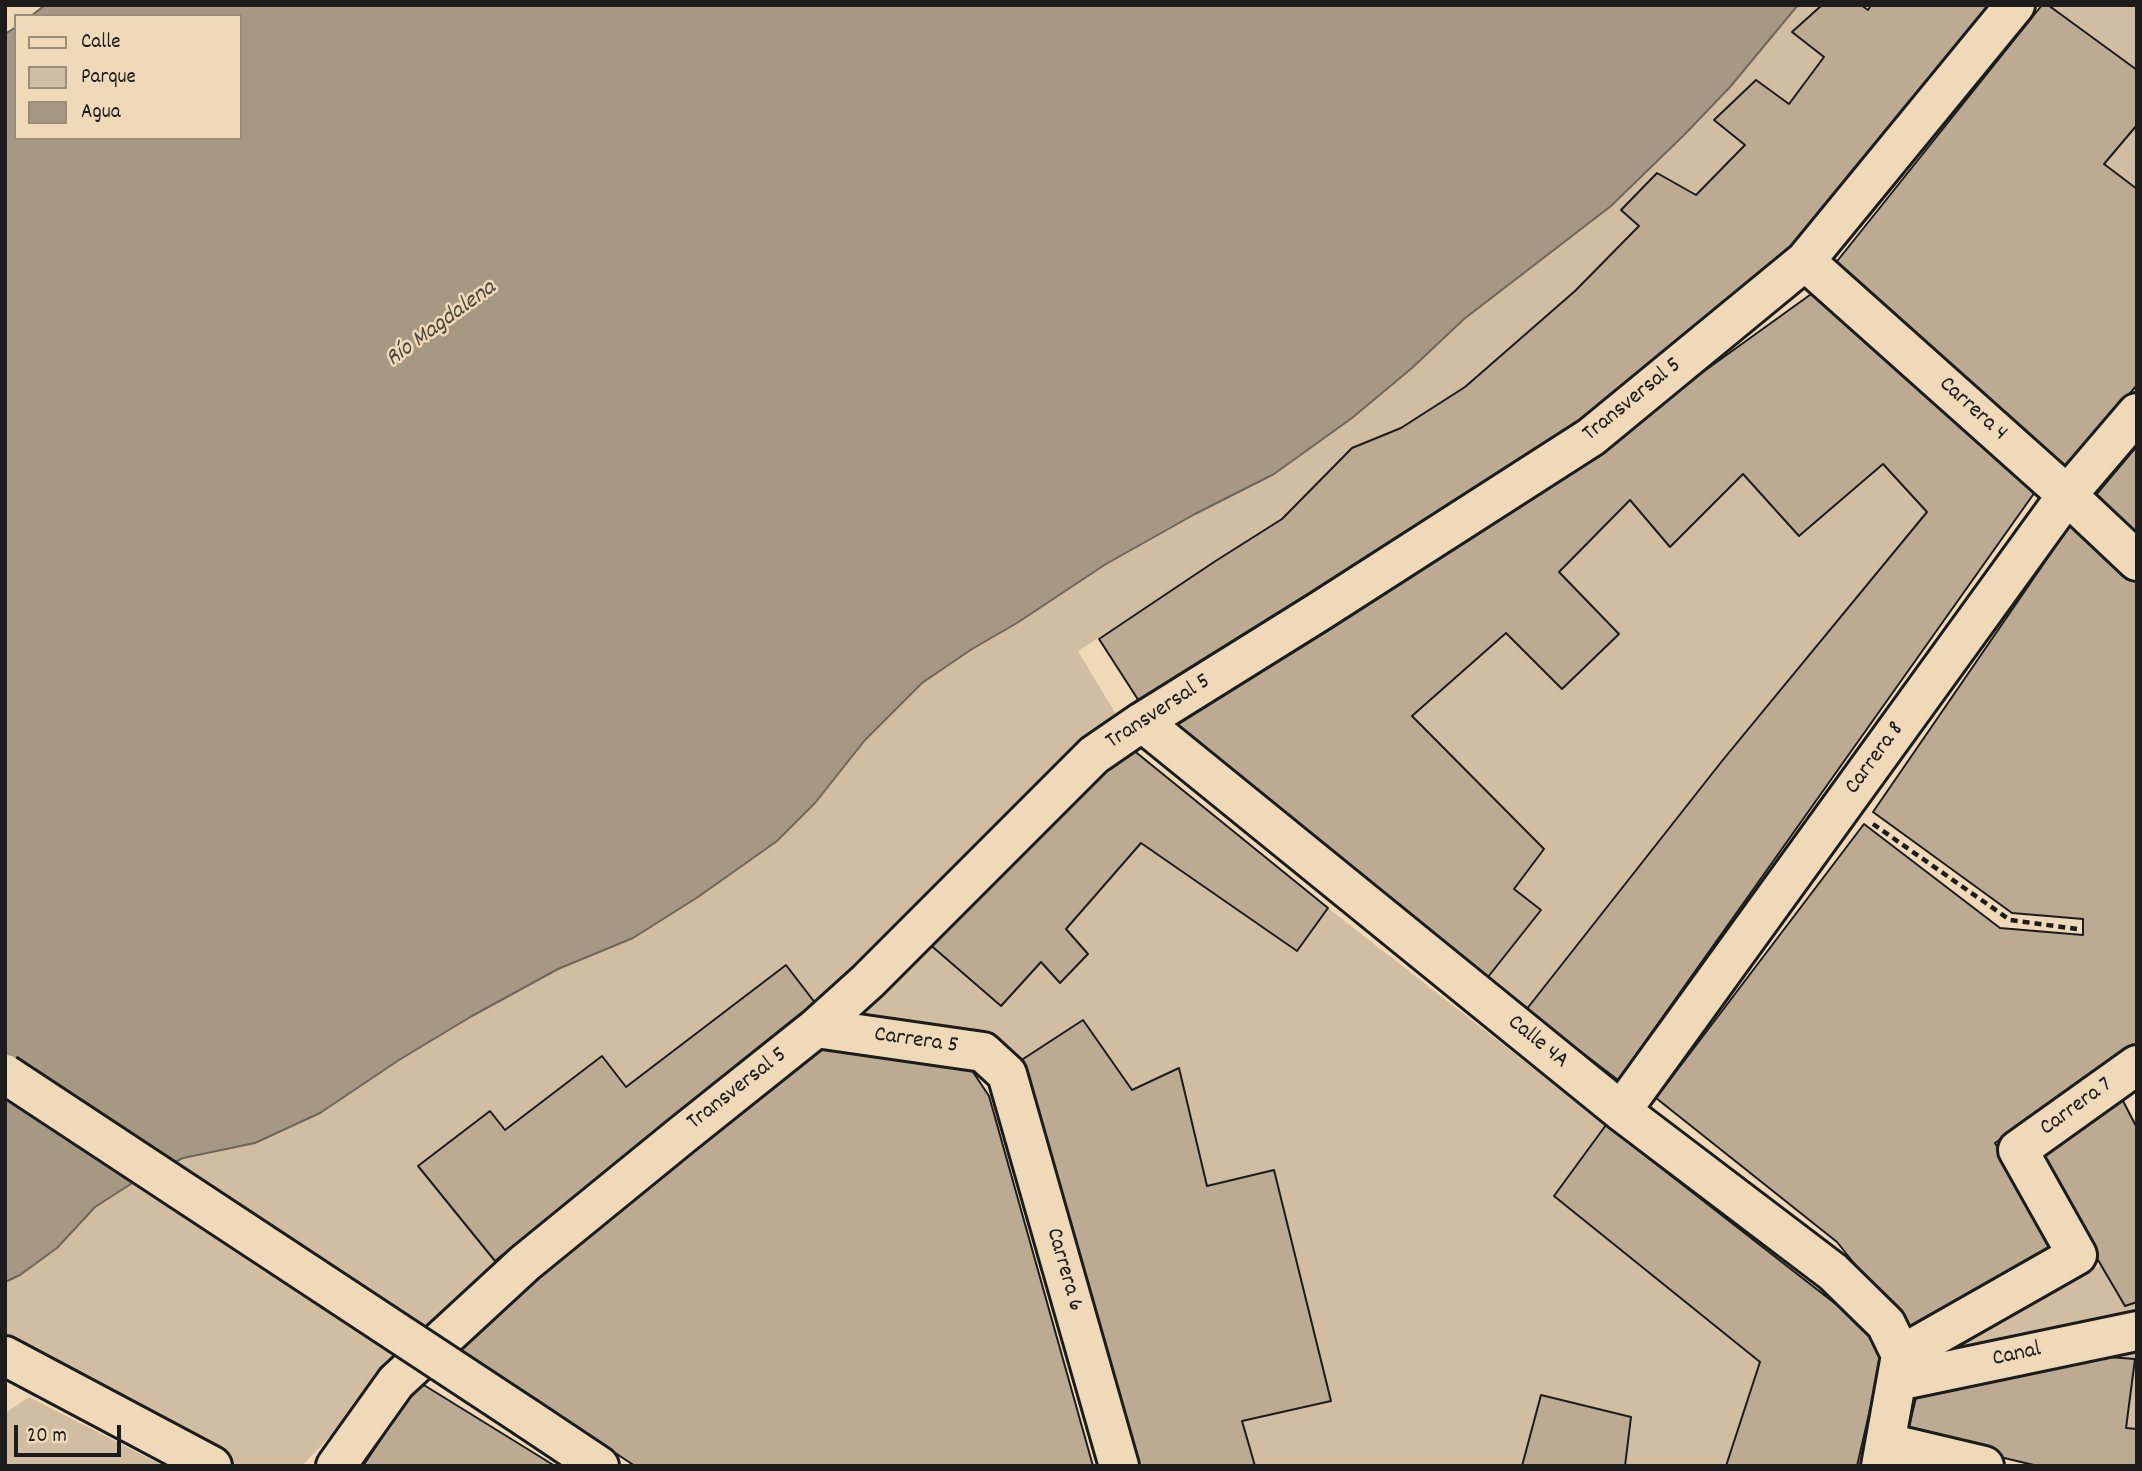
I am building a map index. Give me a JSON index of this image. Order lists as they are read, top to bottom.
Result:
{
  "streets": {
    "street": [
      "Transversal 5",
      "Carrera 4",
      "Carrera 8",
      "Carrera 5",
      "Calle 4A",
      "Carrera 7",
      "Carrera 6",
      "Canal"
    ]
  },
  "crossings": [
    ["Transversal 5", "Carrera 4"],
    ["Transversal 5", "Carrera 5"],
    ["Transversal 5", "Calle 4A"],
    ["Carrera 4", "Carrera 8"],
    ["Carrera 8", "Calle 4A"],
    ["Carrera 5", "Carrera 6"],
    ["Calle 4A", "Carrera 7"],
    ["Calle 4A", "Canal"],
    ["Carrera 7", "Canal"]
  ],
  "water": ["Río Magdalena"],
  "legend": ["Calle", "Parque", "Agua"],
  "scale_bar": "20 m"
}
